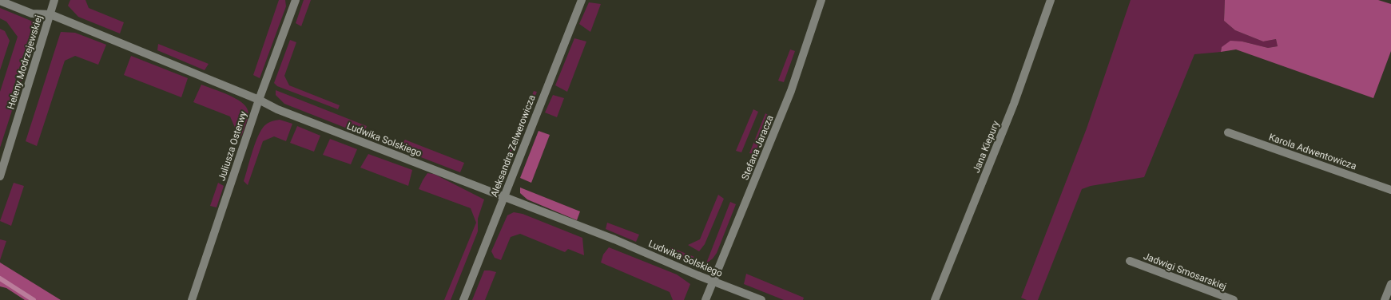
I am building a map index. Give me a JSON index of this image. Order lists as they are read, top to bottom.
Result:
{
  "streets": {
    "street": [
      "Heleny Modrzejewskiej",
      "Ludwika Solskiego",
      "Juliusza Osterwy",
      "Aleksandra Zelwerowicza",
      "Jana Kiepury",
      "Stefana Jaracza",
      "Karola Adwentowicza",
      "Jadwigi Smosarskiej"
    ]
  },
  "crossings": [
    ["Heleny Modrzejewskiej", "Ludwika Solskiego"],
    ["Ludwika Solskiego", "Juliusza Osterwy"],
    ["Ludwika Solskiego", "Aleksandra Zelwerowicza"],
    ["Ludwika Solskiego", "Stefana Jaracza"]
  ]
}
